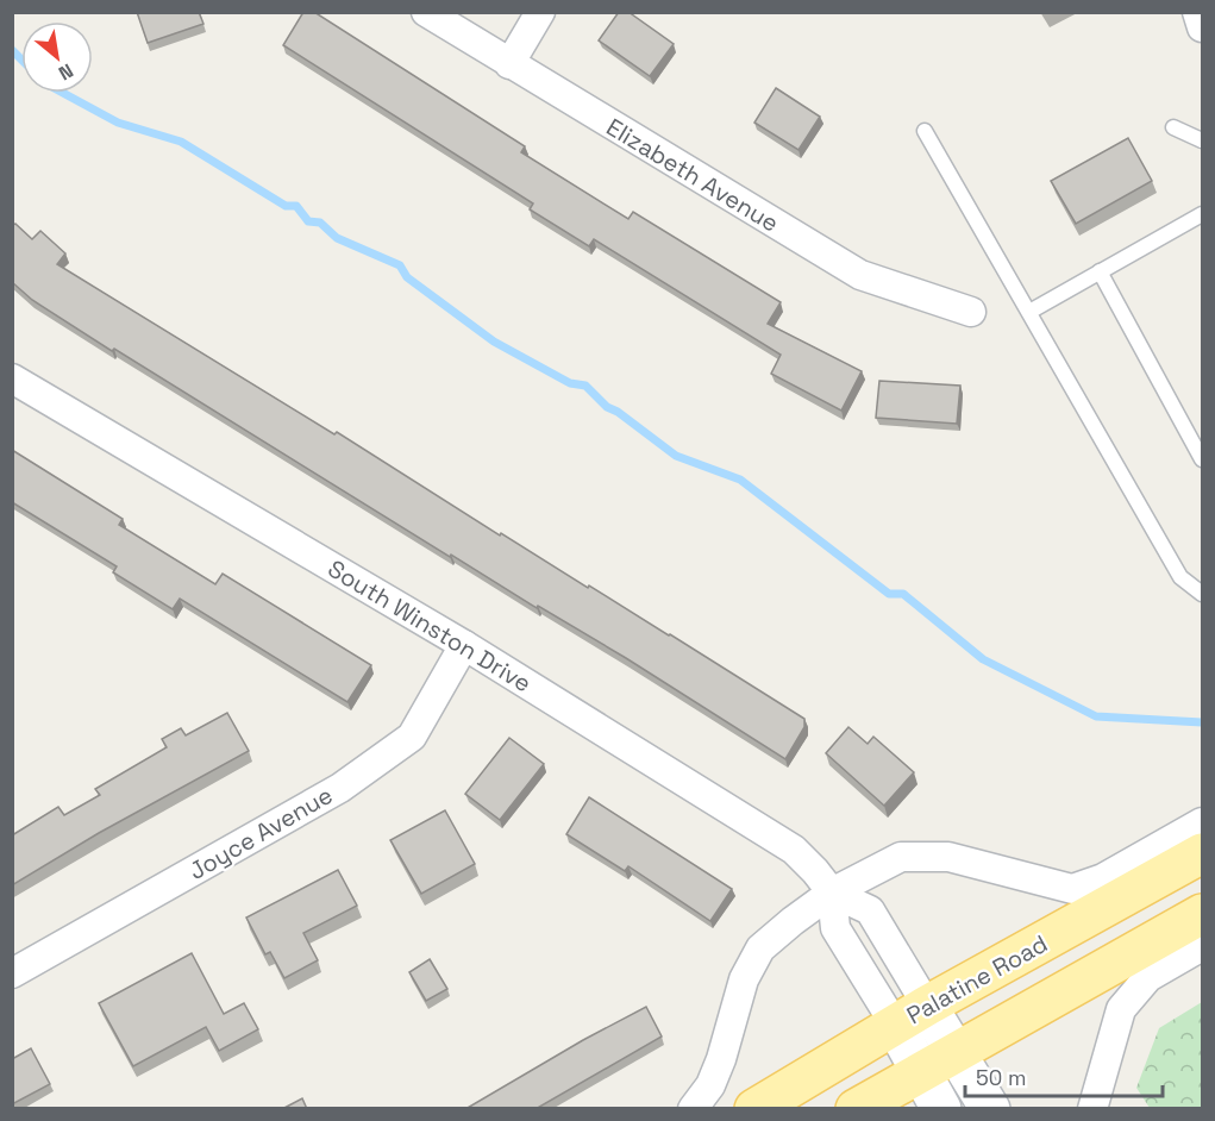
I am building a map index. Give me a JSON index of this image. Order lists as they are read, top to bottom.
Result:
{
  "streets": {
    "main road": ["Palatine Road"],
    "street": ["Elizabeth Avenue", "South Winston Drive", "Joyce Avenue"]
  },
  "crossings": [
    ["South Winston Drive", "Joyce Avenue"],
    ["South Winston Drive", "Palatine Road"]
  ],
  "scale_bar": "50 m",
  "north": "bottom right"
}
